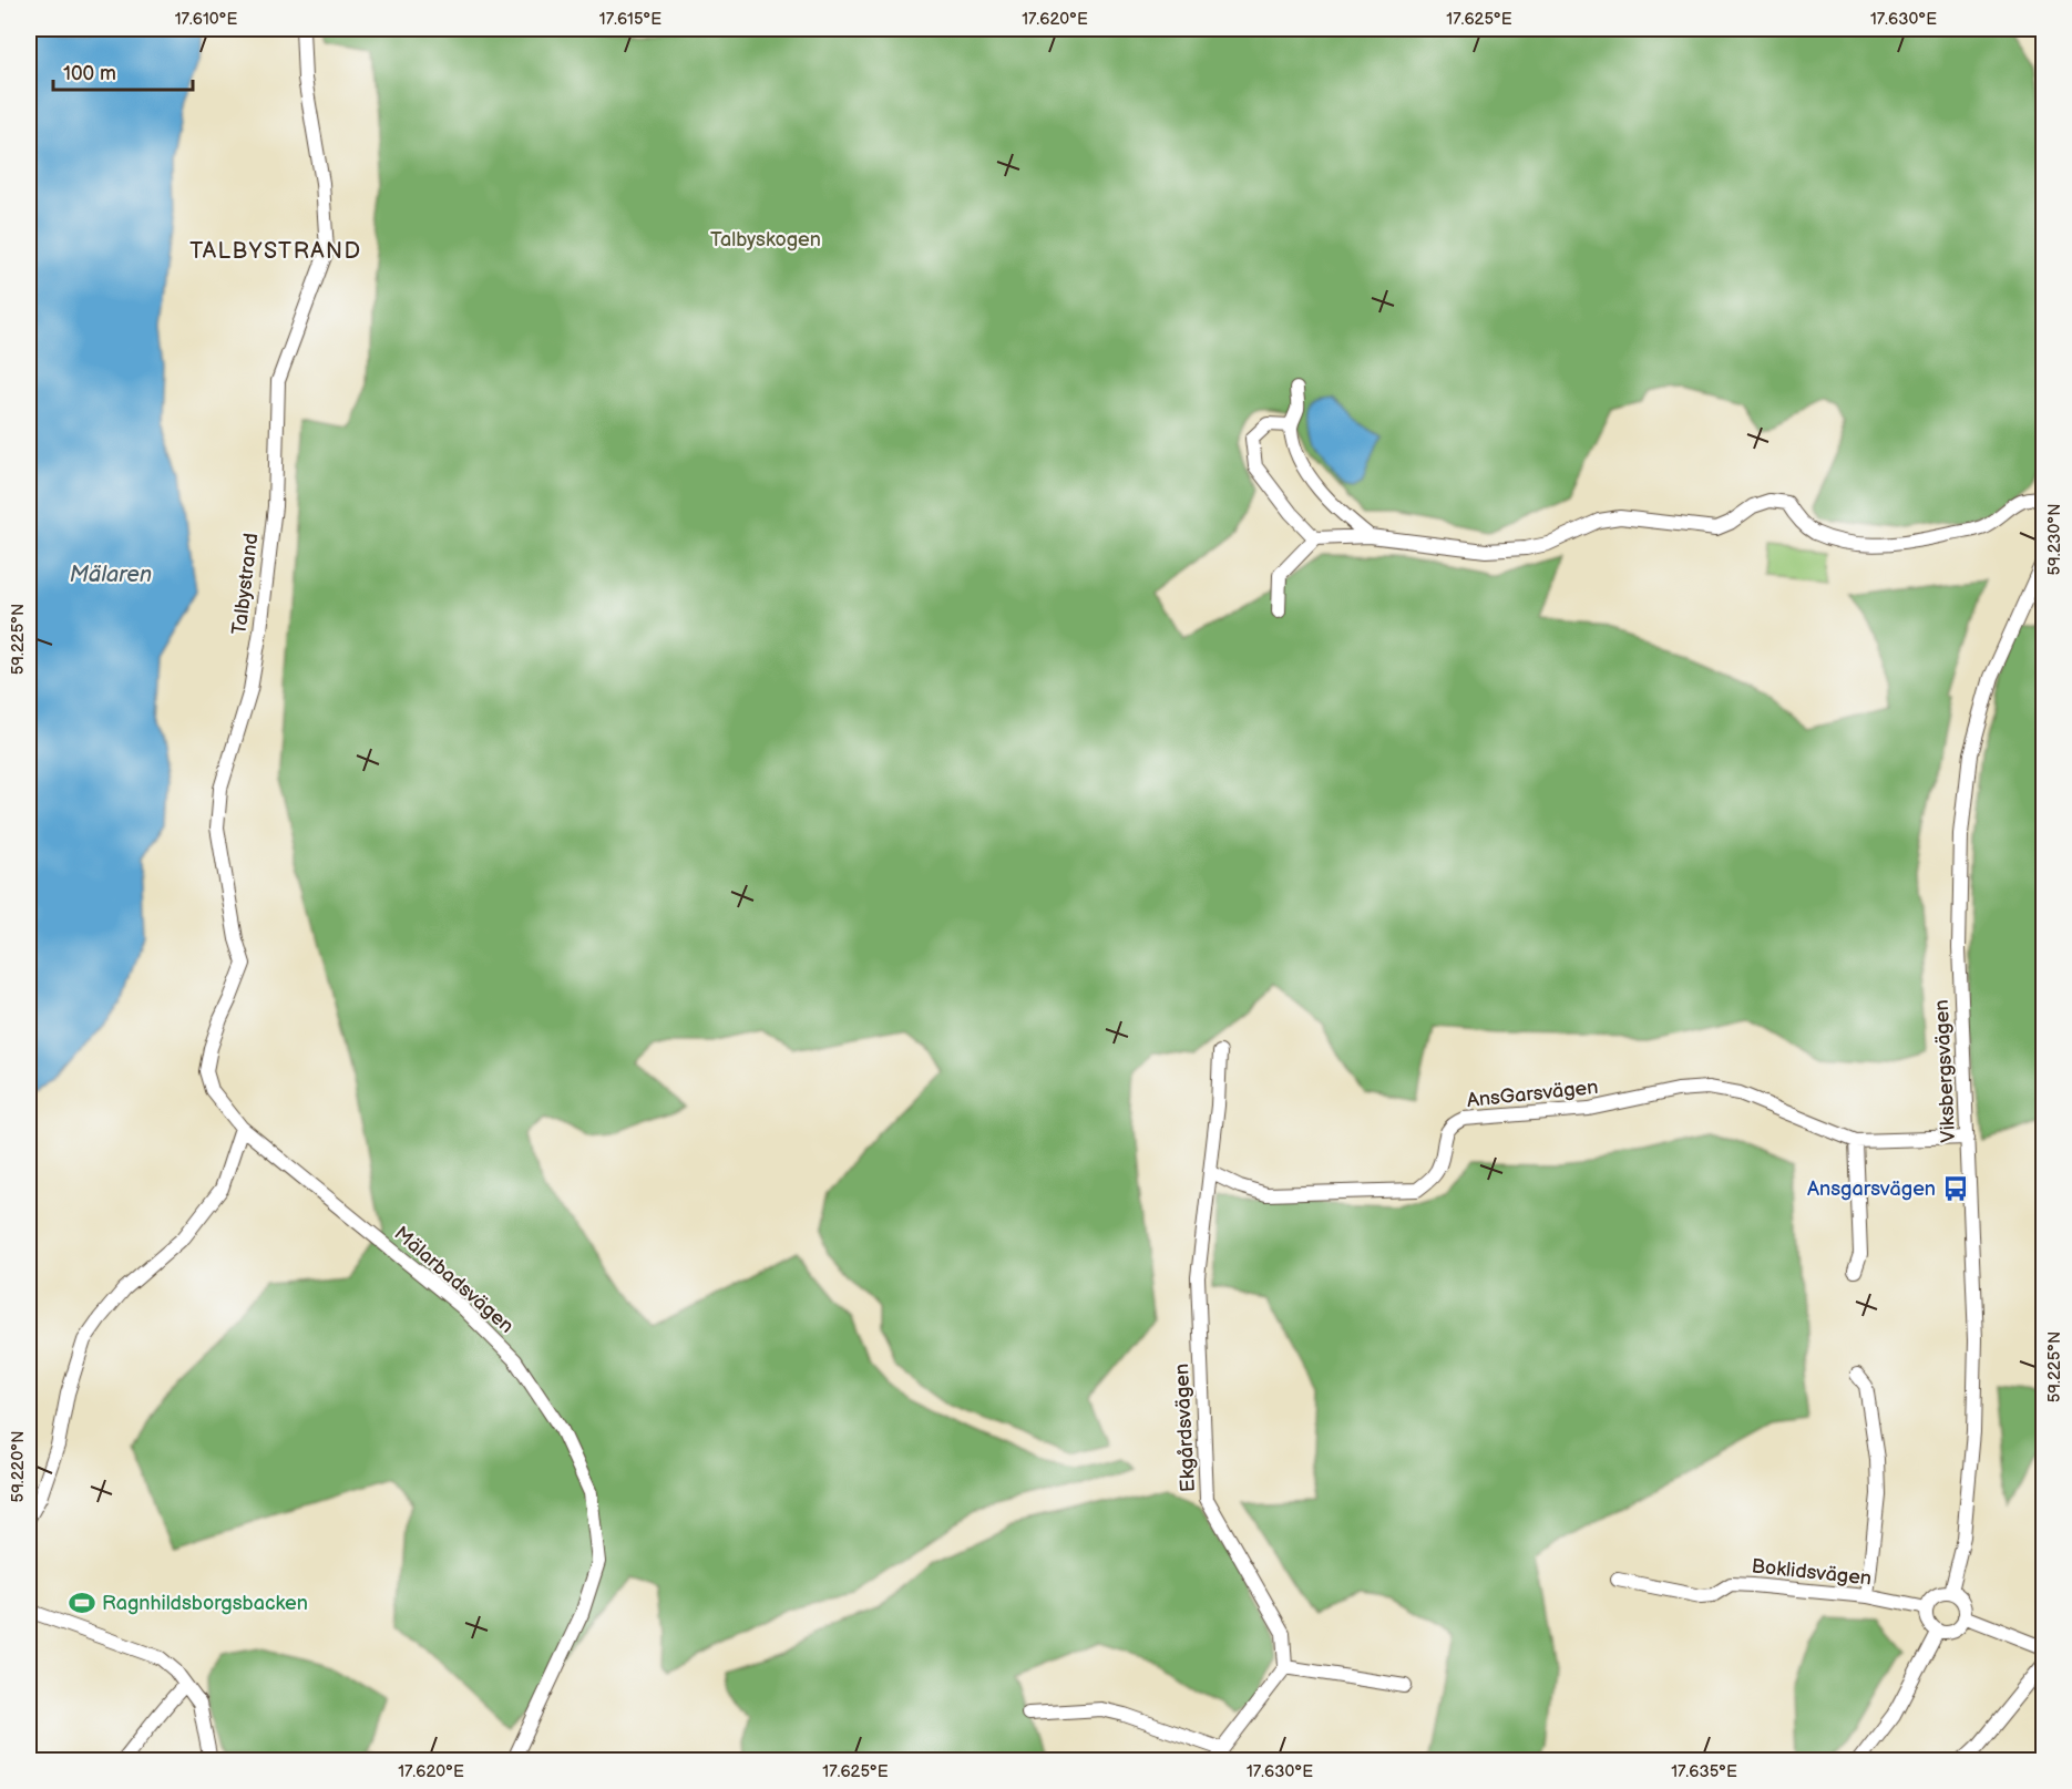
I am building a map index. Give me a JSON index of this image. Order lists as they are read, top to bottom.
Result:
{
  "streets": {
    "street": [
      "Talbystrand",
      "Viksbergsvägen",
      "AnsGarsvägen",
      "Mälarbadsvägen",
      "Ekgårdsvägen",
      "Boklidsvägen"
    ]
  },
  "crossings": [
    ["Talbystrand", "Mälarbadsvägen"],
    ["Viksbergsvägen", "AnsGarsvägen"],
    ["Viksbergsvägen", "Boklidsvägen"],
    ["AnsGarsvägen", "Ekgårdsvägen"]
  ],
  "districts": ["TALBYSTRAND"],
  "water": ["Mälaren"],
  "parks": ["Talbyskogen"],
  "places": {
    "bus stop": ["Ansgarsvägen"],
    "sports": ["Ragnhildsborgsbacken"]
  },
  "scale_bar": "100 m",
  "coordinates": [
    "17.610°E",
    "17.615°E",
    "17.620°E",
    "17.625°E",
    "17.630°E",
    "59.230°N",
    "59.225°N",
    "59.220°N",
    "17.635°E"
  ]
}
